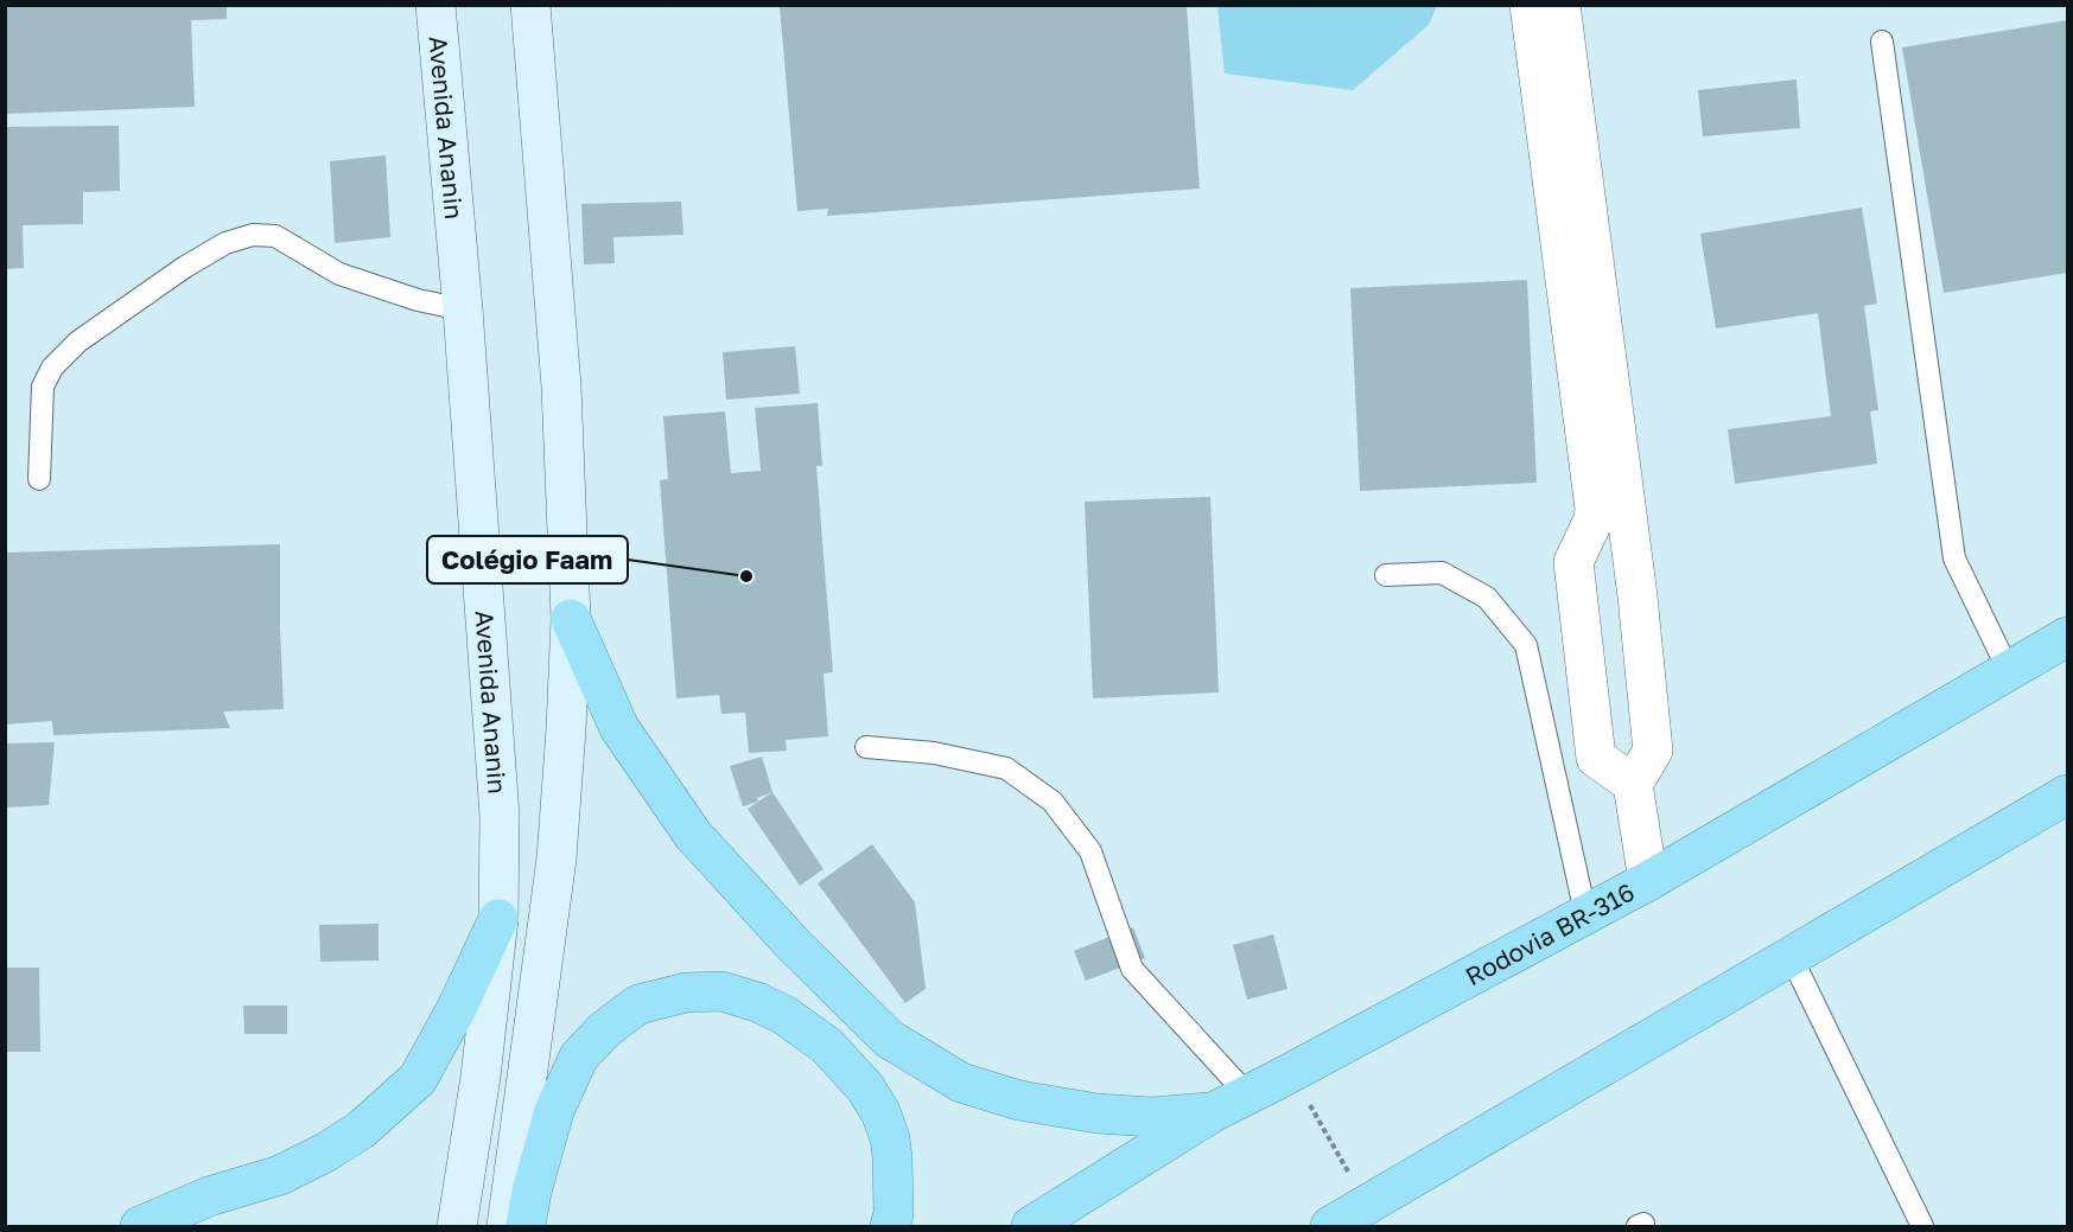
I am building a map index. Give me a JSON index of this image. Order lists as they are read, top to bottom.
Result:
{
  "streets": {
    "highway": ["Rodovia BR-316"],
    "main road": ["Avenida Ananin"]
  },
  "places": ["Colégio Faam"]
}
